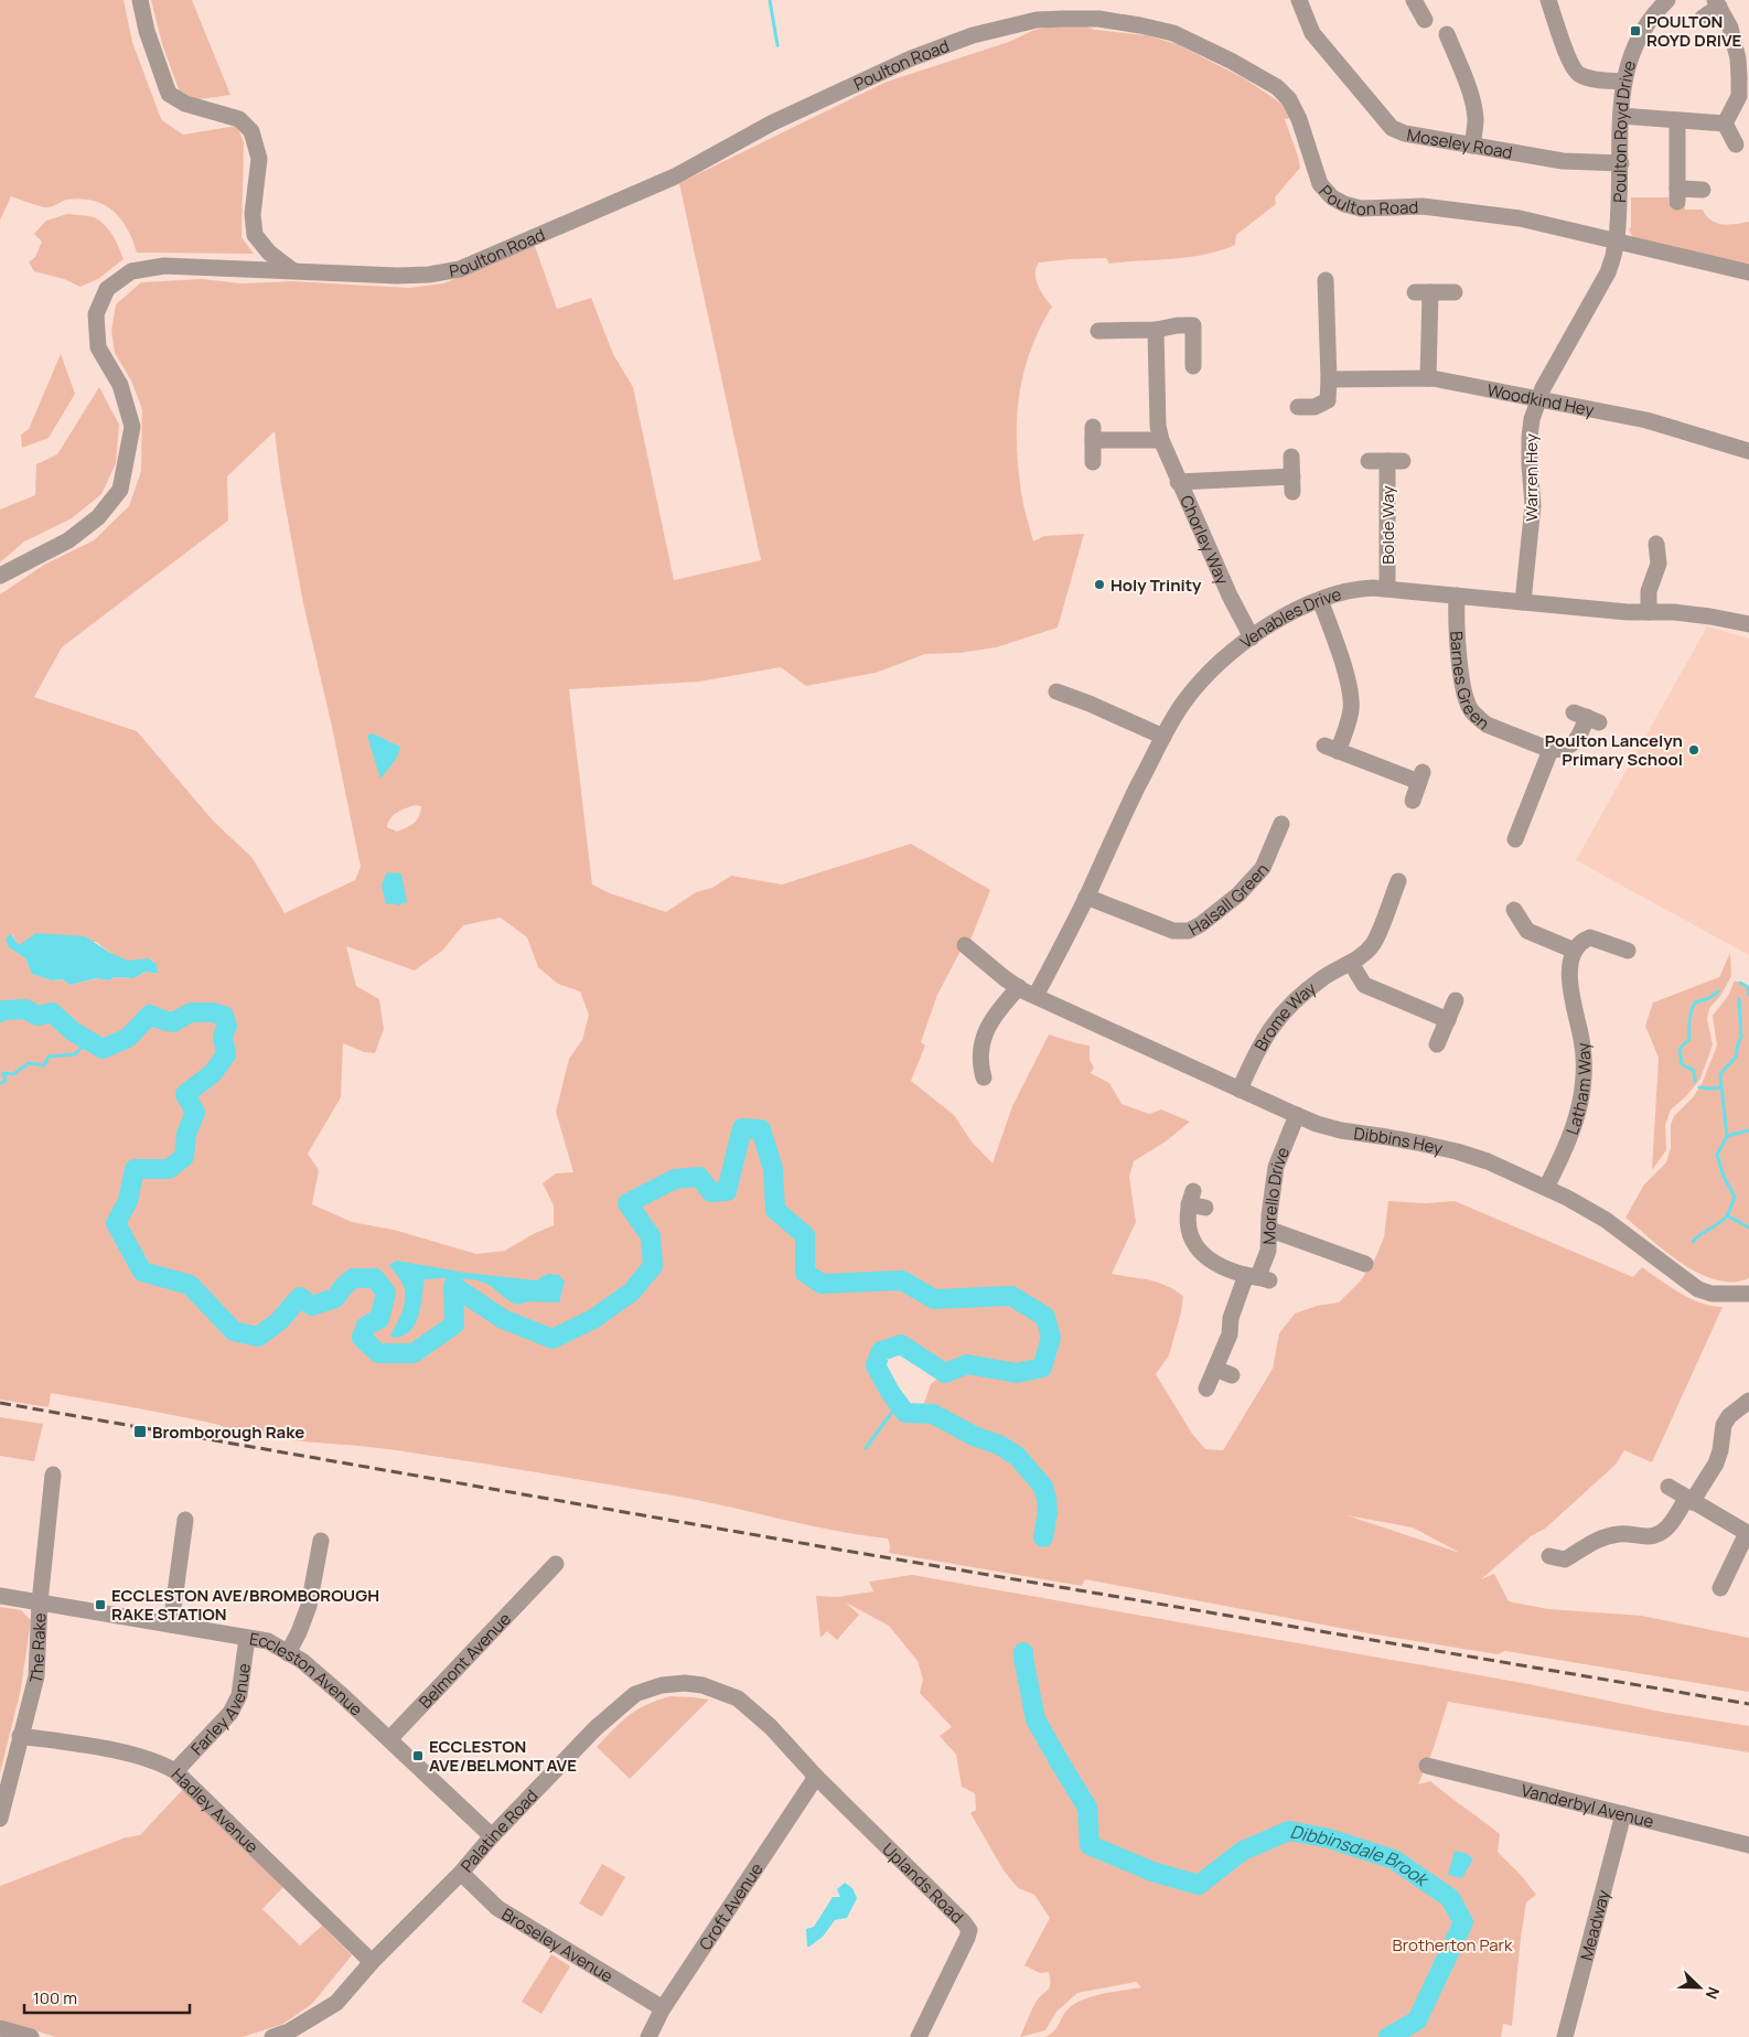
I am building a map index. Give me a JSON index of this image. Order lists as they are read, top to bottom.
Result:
{
  "streets": {
    "street": [
      "Poulton Road",
      "Poulton Royd Drive",
      "Moseley Road",
      "Woodkind Hey",
      "Warren Hey",
      "Bolde Way",
      "Chorley Way",
      "Venables Drive",
      "Barnes Green",
      "Halsall Green",
      "Brome Way",
      "Latham Way",
      "Dibbins Hey",
      "Morello Drive",
      "The Rake",
      "Belmont Avenue",
      "Eccleston Avenue",
      "Farley Avenue",
      "Vanderbyl Avenue",
      "Hadley Avenue",
      "Palatine Road",
      "Uplands Road",
      "Croft Avenue",
      "Meadway",
      "Broseley Avenue"
    ]
  },
  "crossings": [
    ["Poulton Road", "Poulton Royd Drive"],
    ["Poulton Road", "Warren Hey"],
    ["Poulton Royd Drive", "Moseley Road"],
    ["Poulton Royd Drive", "Warren Hey"],
    ["Woodkind Hey", "Warren Hey"],
    ["Warren Hey", "Venables Drive"],
    ["Bolde Way", "Venables Drive"],
    ["Chorley Way", "Venables Drive"],
    ["Venables Drive", "Barnes Green"],
    ["Venables Drive", "Halsall Green"],
    ["Venables Drive", "Dibbins Hey"],
    ["Brome Way", "Dibbins Hey"],
    ["Latham Way", "Dibbins Hey"],
    ["Dibbins Hey", "Morello Drive"],
    ["The Rake", "Eccleston Avenue"],
    ["The Rake", "Hadley Avenue"],
    ["Belmont Avenue", "Eccleston Avenue"],
    ["Eccleston Avenue", "Farley Avenue"],
    ["Eccleston Avenue", "Palatine Road"],
    ["Farley Avenue", "Hadley Avenue"],
    ["Vanderbyl Avenue", "Meadway"],
    ["Hadley Avenue", "Palatine Road"],
    ["Palatine Road", "Uplands Road"],
    ["Palatine Road", "Croft Avenue"],
    ["Palatine Road", "Broseley Avenue"],
    ["Uplands Road", "Croft Avenue"],
    ["Croft Avenue", "Broseley Avenue"]
  ],
  "water": ["Dibbinsdale Brook"],
  "parks": ["Brotherton Park"],
  "places": {
    "transit": [
      "POULTON ROYD DRIVE",
      "Bromborough Rake",
      "ECCLESTON AVE/BROMBOROUGH RAKE STATION",
      "ECCLESTON AVE/BELMONT AVE"
    ],
    "other": ["Holy Trinity", "Poulton Lancelyn Primary School"]
  },
  "scale_bar": "100 m",
  "north": "bottom right"
}
